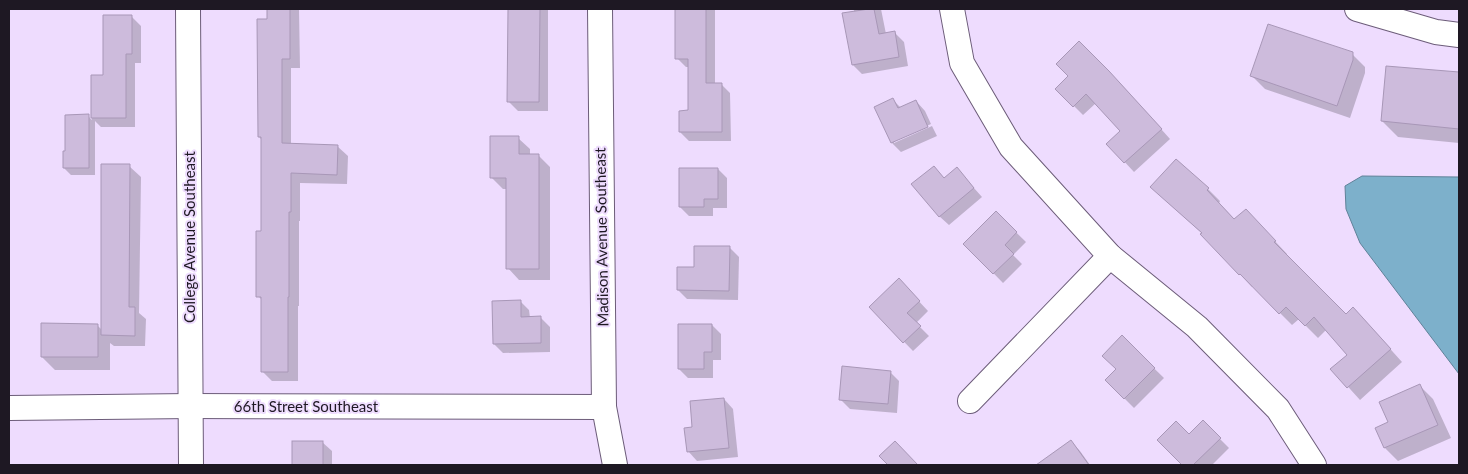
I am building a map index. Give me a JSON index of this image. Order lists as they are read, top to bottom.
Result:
{
  "streets": {
    "street": ["College Avenue Southeast", "Madison Avenue Southeast", "66th Street Southeast"]
  },
  "crossings": [
    ["College Avenue Southeast", "66th Street Southeast"],
    ["Madison Avenue Southeast", "66th Street Southeast"]
  ]
}
